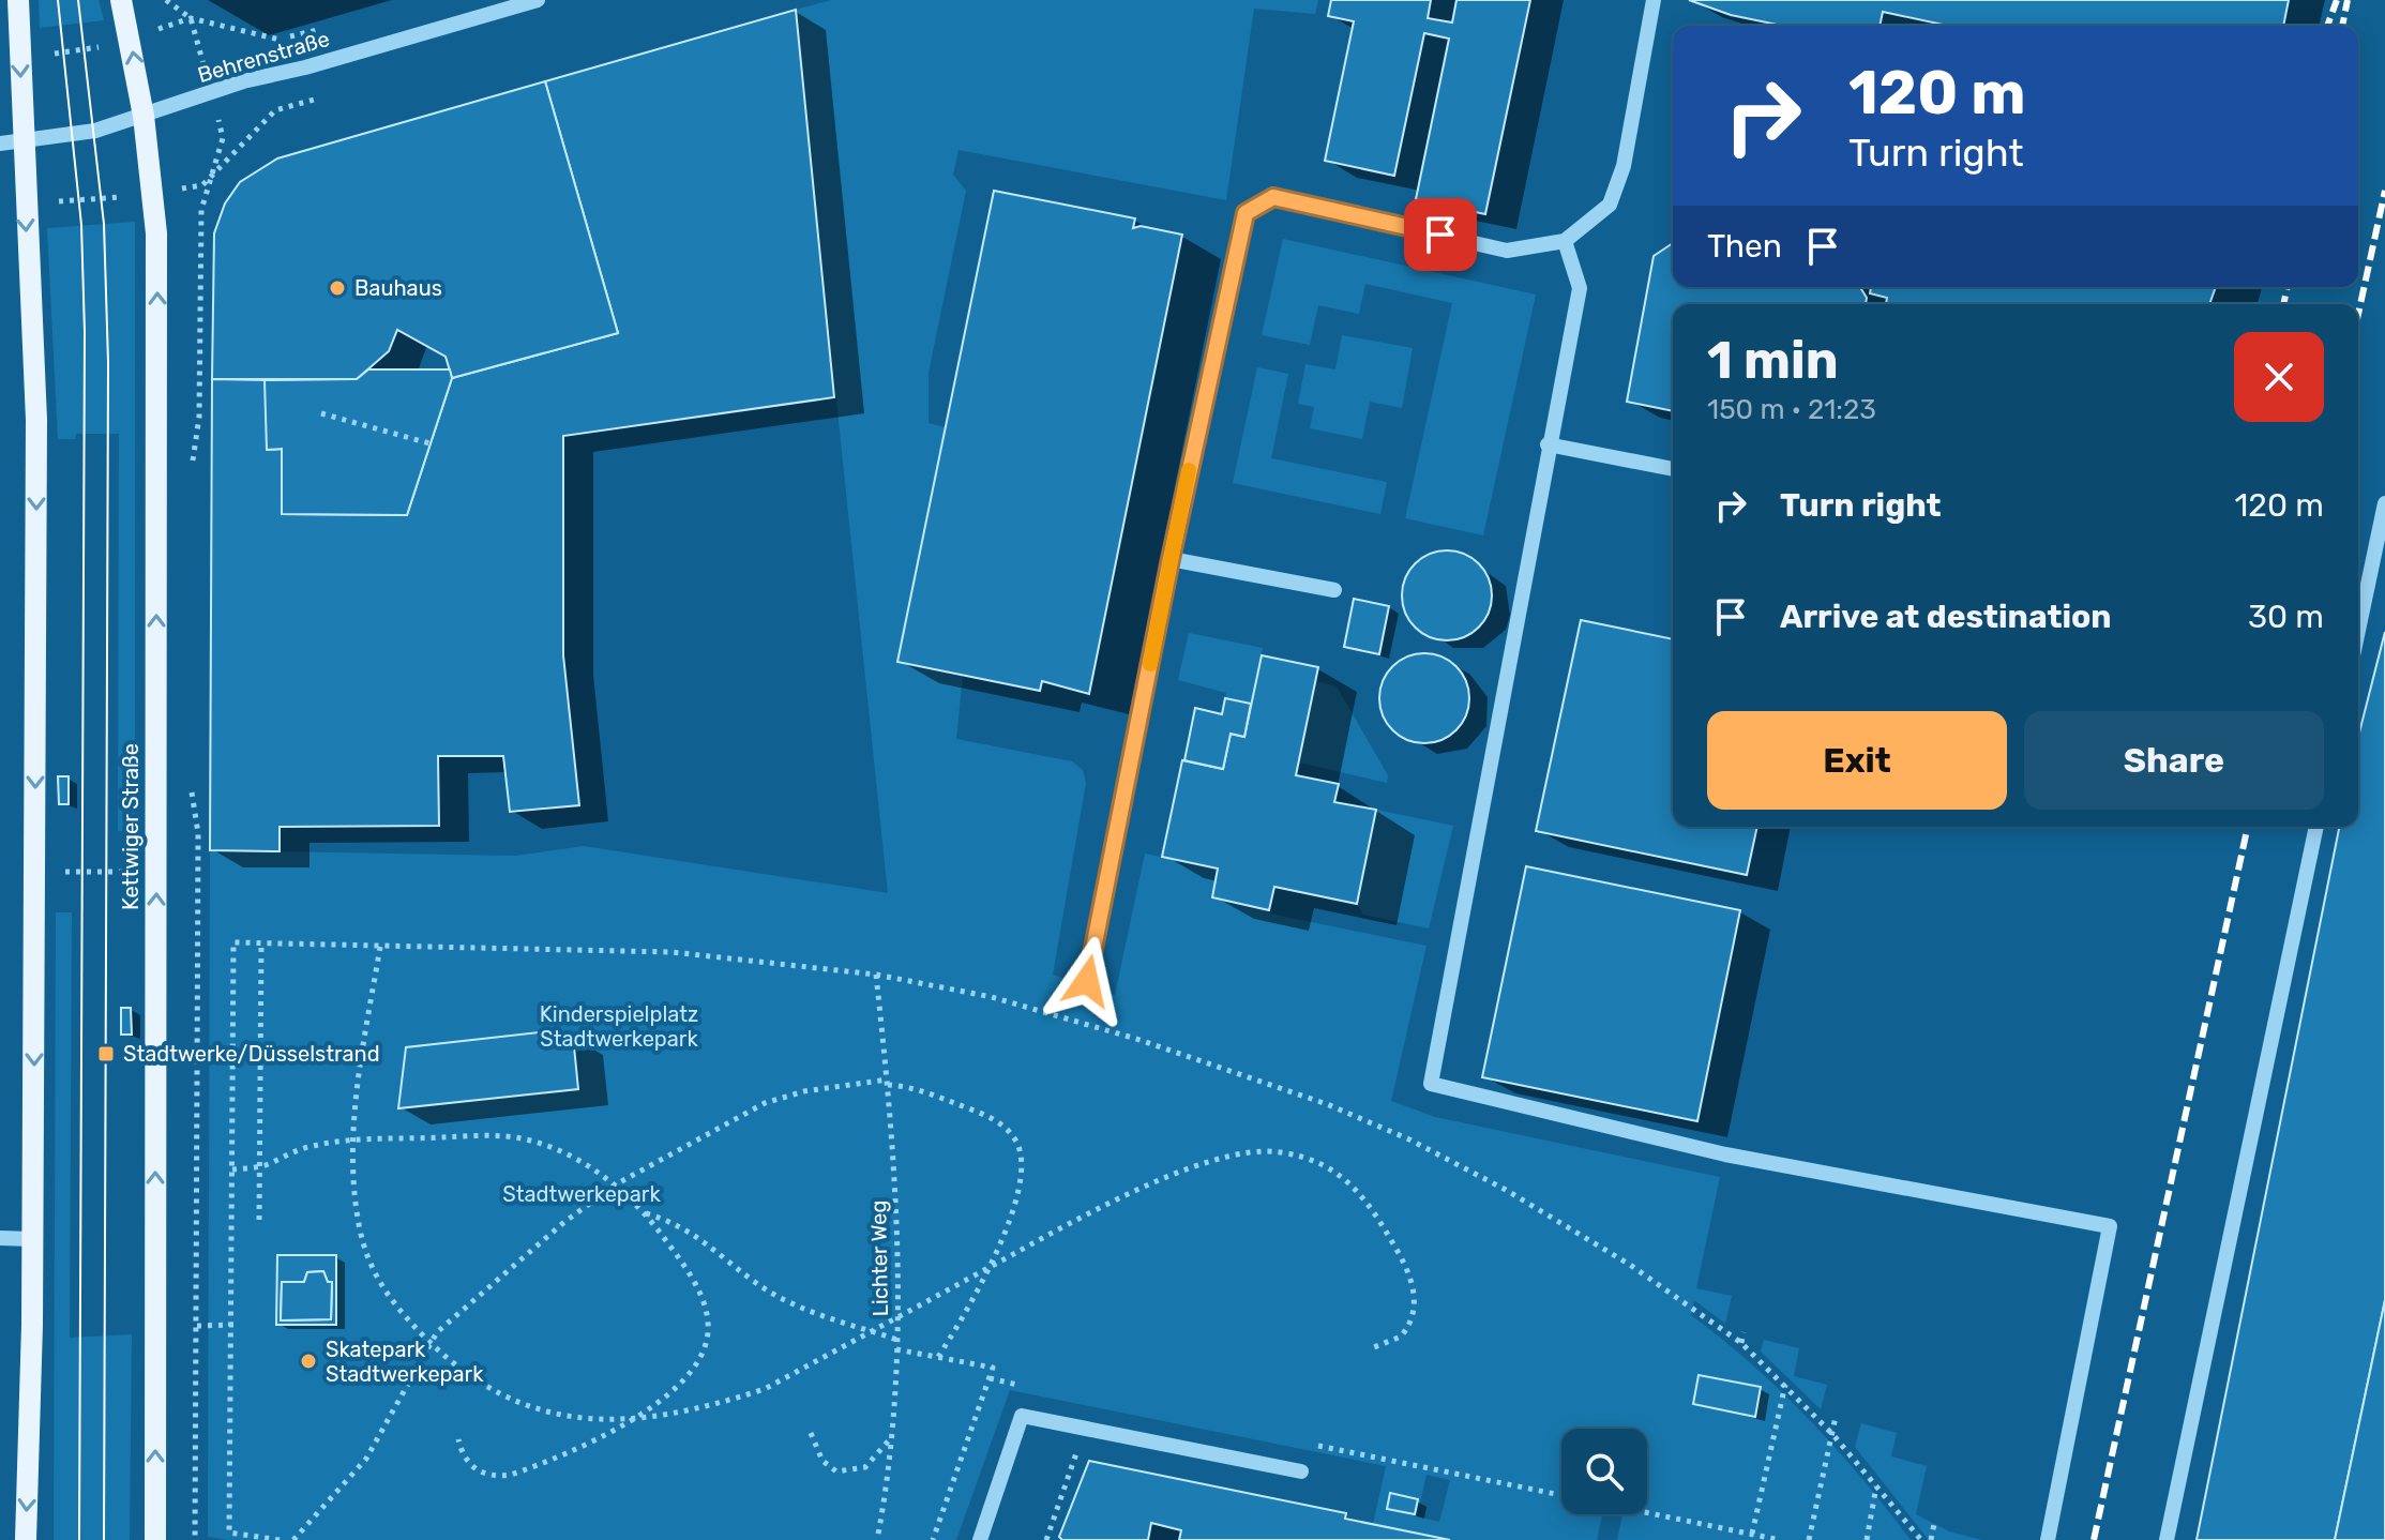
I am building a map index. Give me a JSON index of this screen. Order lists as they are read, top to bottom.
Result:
{
  "streets": {
    "main road": ["Kettwiger Straße"],
    "street": ["Behrenstraße"],
    "path": ["Lichter Weg"]
  },
  "crossings": [
    ["Behrenstraße", "Kettwiger Straße"]
  ],
  "parks": ["Kinderspielplatz Stadtwerkepark", "Stadtwerkepark"],
  "places": {
    "other": ["Bauhaus", "Skatepark Stadtwerkepark"],
    "transit": ["Stadtwerke/Düsselstrand"]
  },
  "page": {
    "turn": ["120 m", "Turn right"],
    "then": "Then",
    "heading": ["1 min", "150 m · 21:23"],
    "list": [
      {
        "name": "Turn right",
        "value": "120 m"
      },
      {
        "name": "Arrive at destination",
        "value": "30 m"
      }
    ],
    "buttons": ["Exit", "Share"]
  }
}
